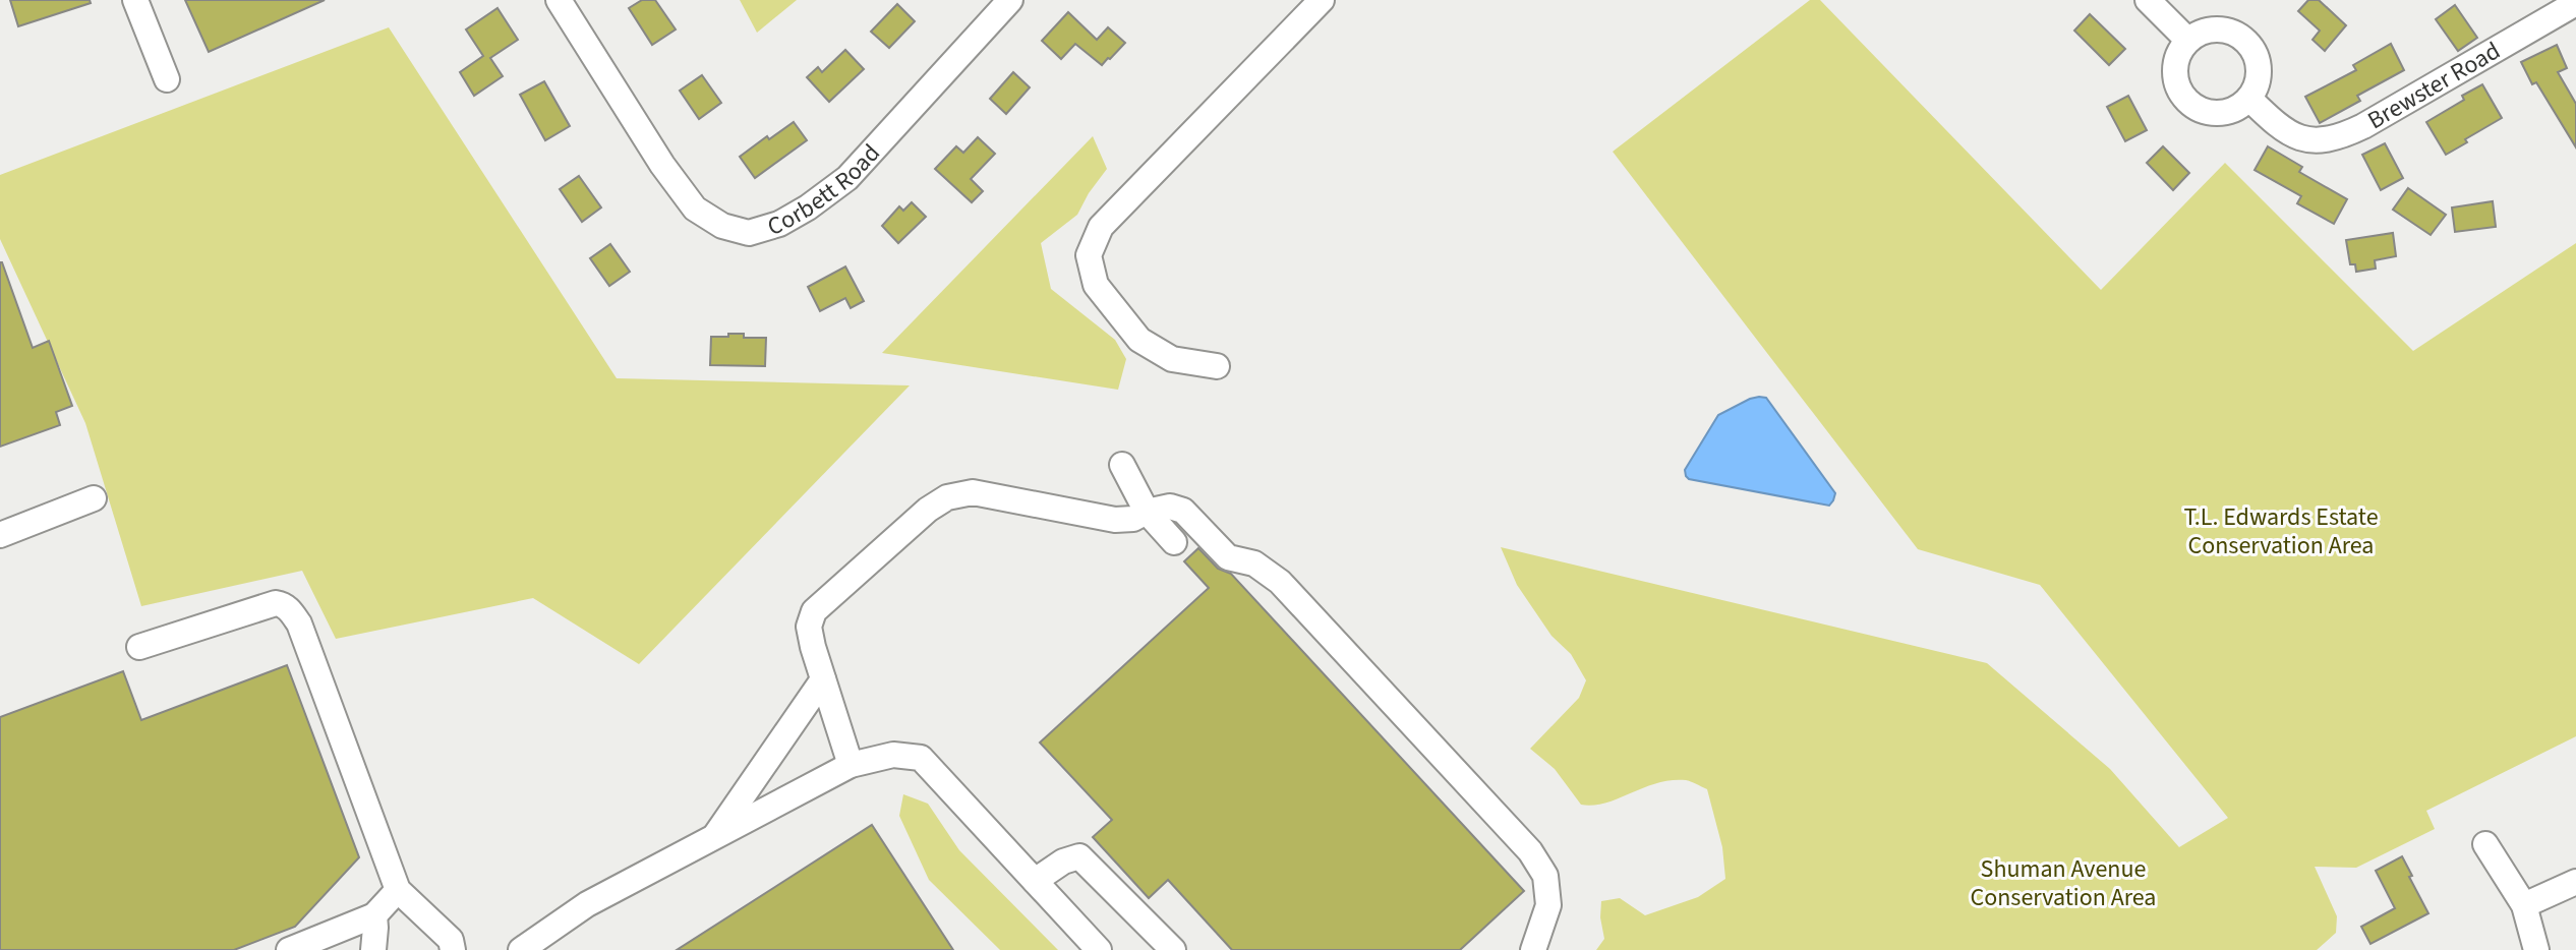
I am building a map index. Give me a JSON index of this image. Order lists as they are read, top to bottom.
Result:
{
  "streets": {
    "street": ["Brewster Road", "Corbett Road"]
  },
  "parks": ["T.L. Edwards Estate Conservation Area", "Shuman Avenue Conservation Area"]
}
